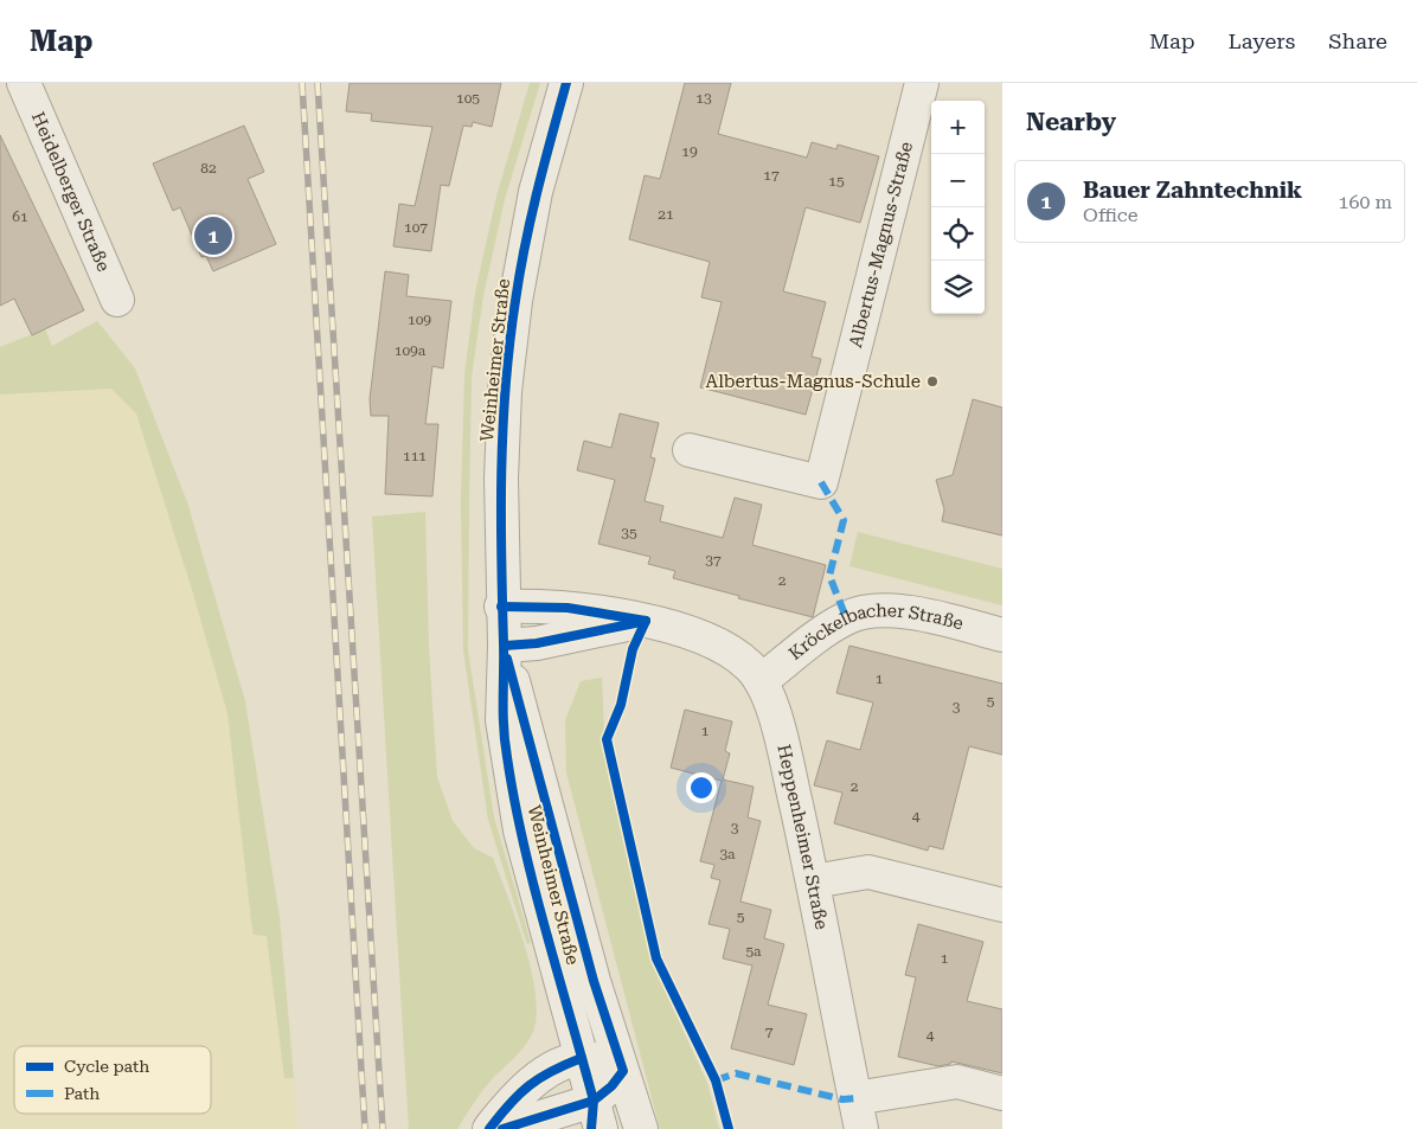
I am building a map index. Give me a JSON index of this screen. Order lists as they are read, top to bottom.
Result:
{
  "streets": {
    "street": [
      "Heidelberger Straße",
      "Albertus-Magnus-Straße",
      "Weinheimer Straße",
      "Kröckelbacher Straße",
      "Heppenheimer Straße"
    ]
  },
  "crossings": [
    ["Weinheimer Straße", "Heppenheimer Straße"],
    ["Kröckelbacher Straße", "Heppenheimer Straße"]
  ],
  "places": ["Albertus-Magnus-Schule"],
  "house_numbers": [
    "105",
    "13",
    "19",
    "82",
    "17",
    "15",
    "21",
    "61",
    "107",
    "109",
    "109a",
    "111",
    "35",
    "37",
    "2",
    "1",
    "5",
    "3",
    "1",
    "2",
    "4",
    "3",
    "3a",
    "5",
    "5a",
    "1",
    "7",
    "4"
  ],
  "legend": ["Cycle path", "Path"],
  "page": {
    "header": "Map",
    "nav": ["Map", "Layers", "Share"],
    "heading": "Nearby",
    "map_buttons": ["+", "−"],
    "list": [
      {
        "mark": "1",
        "name": "Bauer Zahntechnik",
        "note": "Office",
        "value": "160 m"
      }
    ],
    "pins": "1"
  }
}
